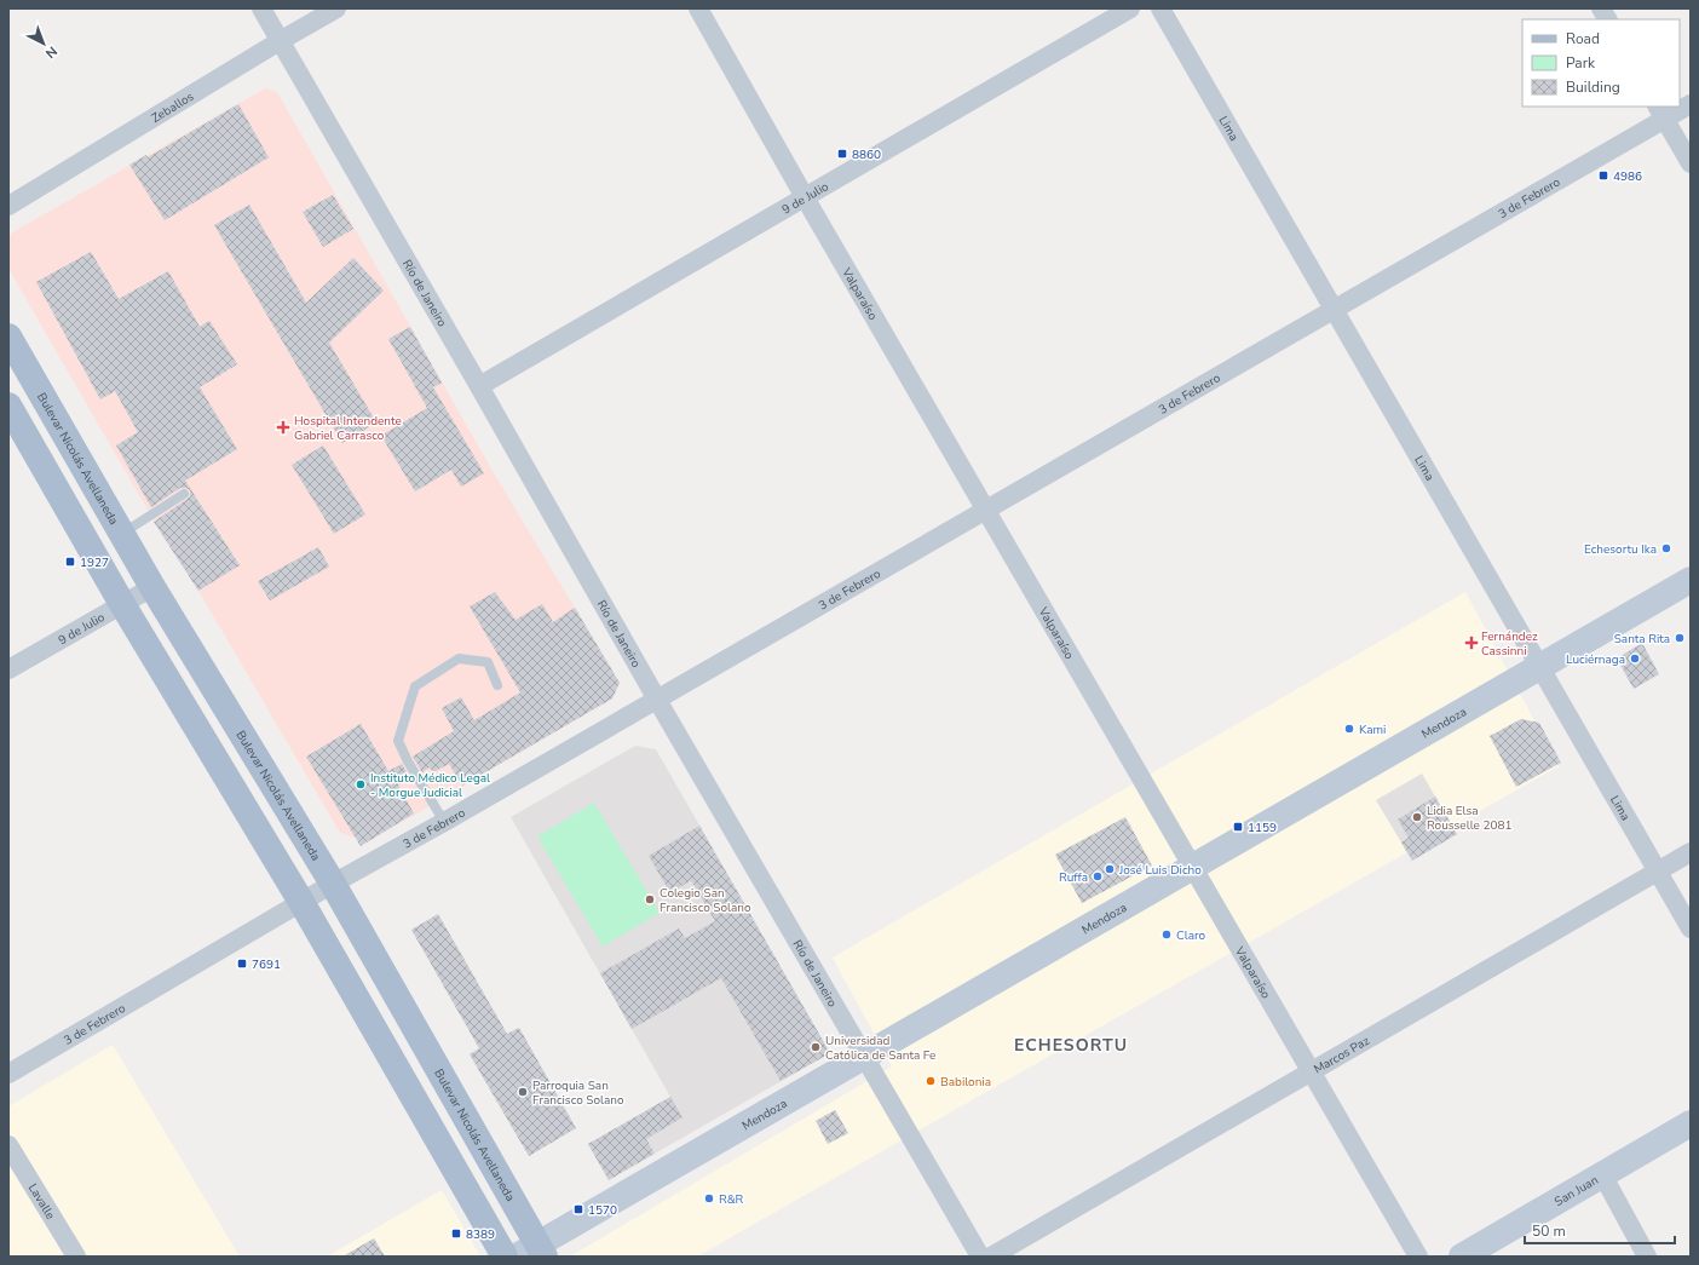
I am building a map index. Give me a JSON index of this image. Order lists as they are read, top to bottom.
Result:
{
  "streets": {
    "main road": ["Bulevar Nicolás Avellaneda", "Mendoza", "San Juan"],
    "street": [
      "Zeballos",
      "Lima",
      "9 de Julio",
      "3 de Febrero",
      "Río de Janeiro",
      "Valparaíso",
      "Marcos Paz",
      "Lavalle"
    ]
  },
  "crossings": [
    ["Zeballos", "Río de Janeiro"],
    ["Lima", "3 de Febrero"],
    ["Lima", "Mendoza"],
    ["Lima", "Marcos Paz"],
    ["9 de Julio", "Río de Janeiro"],
    ["9 de Julio", "Valparaíso"],
    ["9 de Julio", "Bulevar Nicolás Avellaneda"],
    ["3 de Febrero", "Río de Janeiro"],
    ["3 de Febrero", "Valparaíso"],
    ["3 de Febrero", "Bulevar Nicolás Avellaneda"],
    ["Río de Janeiro", "Mendoza"],
    ["Valparaíso", "Mendoza"],
    ["Valparaíso", "Marcos Paz"],
    ["Bulevar Nicolás Avellaneda", "Mendoza"]
  ],
  "districts": ["ECHESORTU"],
  "places": {
    "transit": [
      "8860",
      "4986",
      "1927",
      "1159",
      "7691",
      "1570",
      "8389"
    ],
    "health": ["Hospital Intendente Gabriel Carrasco", "Fernández Cassinni"],
    "other": [
      "Echesortu Ika",
      "Santa Rita",
      "Luciérnaga",
      "Kami",
      "Instituto Médico Legal - Morgue Judicial",
      "Lidia Elsa Rousselle 2081",
      "José Luis Dicho",
      "Ruffa",
      "Colegio San Francisco Solano",
      "Claro",
      "Universidad Católica de Santa Fe",
      "Babilonia",
      "Parroquia San Francisco Solano",
      "R&R"
    ]
  },
  "legend": ["Road", "Park", "Building"],
  "scale_bar": "50 m",
  "north": "bottom right"
}
